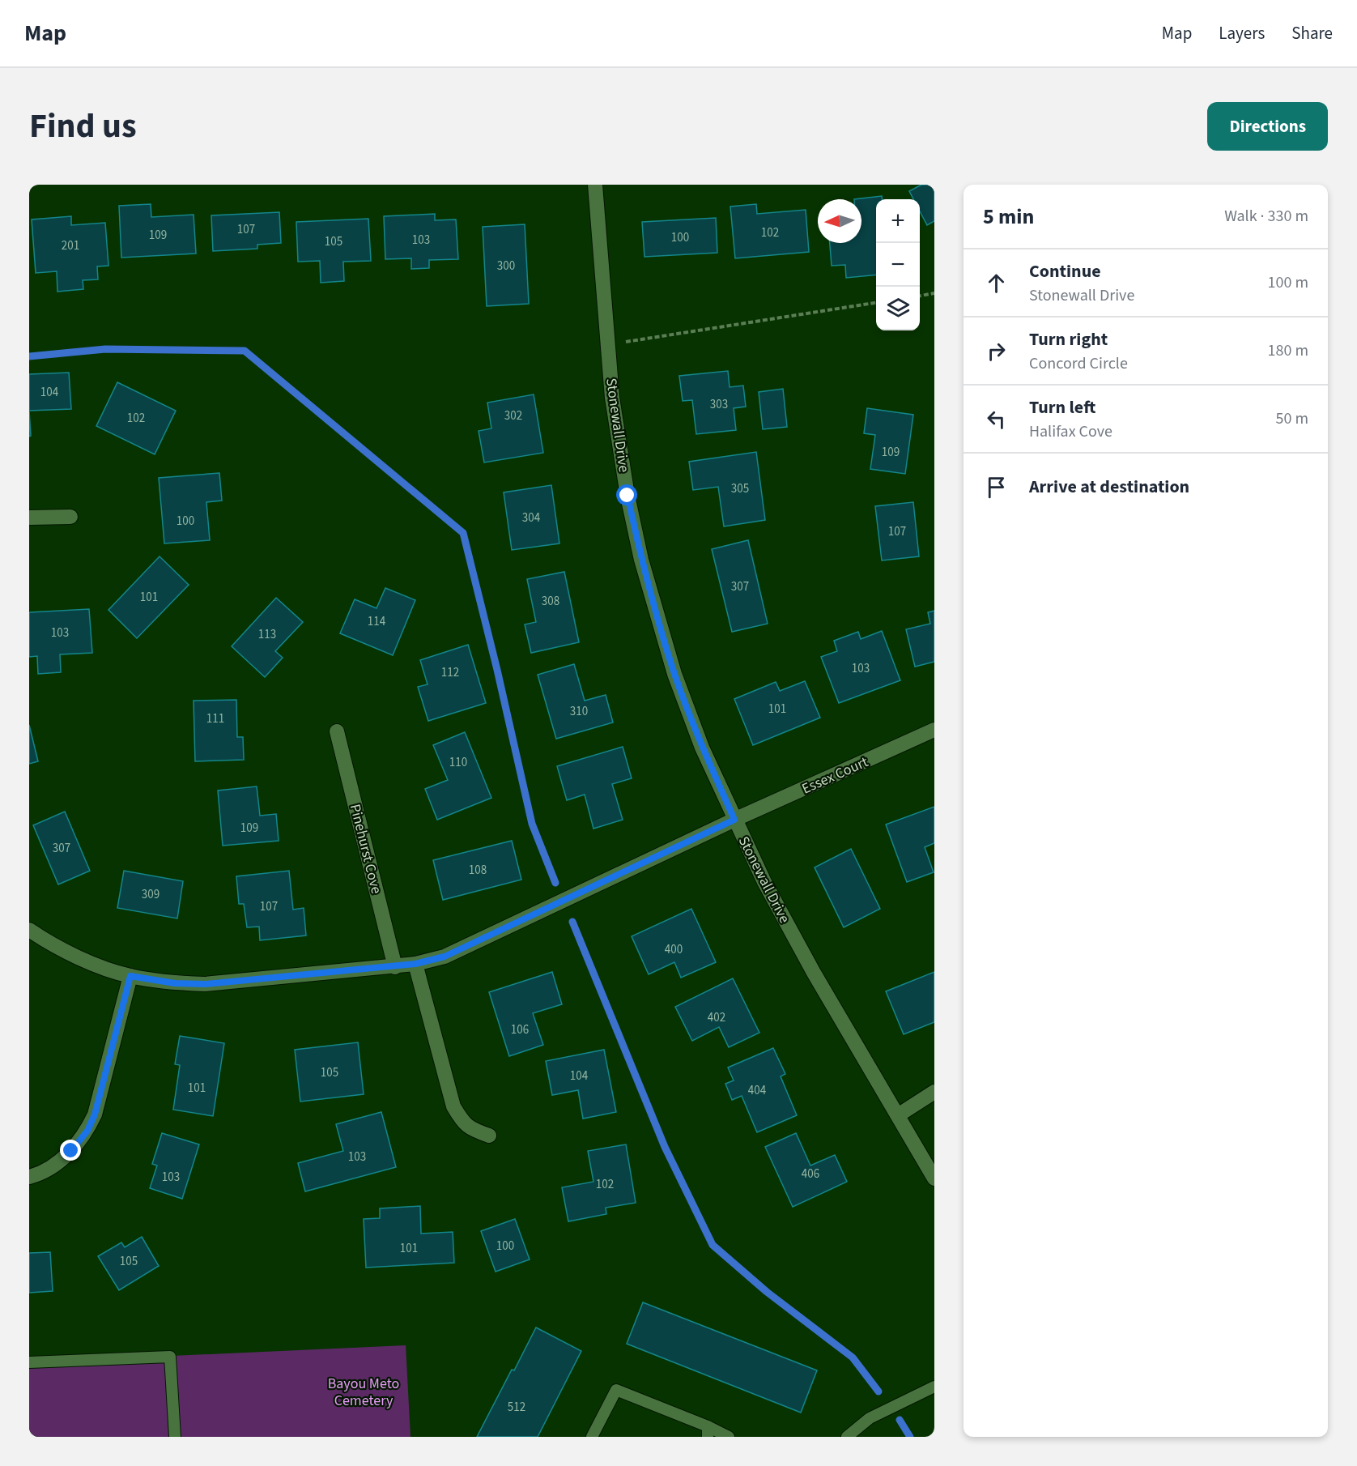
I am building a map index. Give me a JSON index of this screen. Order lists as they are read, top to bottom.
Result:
{
  "streets": {
    "street": ["Stonewall Drive", "Essex Court", "Pinehurst Cove"]
  },
  "crossings": [
    ["Stonewall Drive", "Essex Court"],
    ["Essex Court", "Pinehurst Cove"]
  ],
  "parks": ["Bayou Meto Cemetery"],
  "house_numbers": [
    "107",
    "102",
    "109",
    "100",
    "103",
    "105",
    "201",
    "300",
    "104",
    "303",
    "302",
    "102",
    "109",
    "305",
    "304",
    "100",
    "107",
    "307",
    "101",
    "308",
    "114",
    "103",
    "113",
    "103",
    "112",
    "101",
    "310",
    "111",
    "110",
    "109",
    "307",
    "108",
    "309",
    "107",
    "400",
    "402",
    "106",
    "105",
    "104",
    "101",
    "404",
    "103",
    "406",
    "103",
    "102",
    "100",
    "101",
    "105",
    "512"
  ],
  "north": "left",
  "page": {
    "header": "Map",
    "nav": ["Map", "Layers", "Share"],
    "title": "Find us",
    "buttons": "Directions",
    "heading": ["5 min", "Walk · 330 m"],
    "map_buttons": ["+", "−"],
    "list": [
      ["Continue", "Stonewall Drive", "100 m"],
      ["Turn right", "Concord Circle", "180 m"],
      ["Turn left", "Halifax Cove", "50 m"],
      "Arrive at destination"
    ]
  }
}
